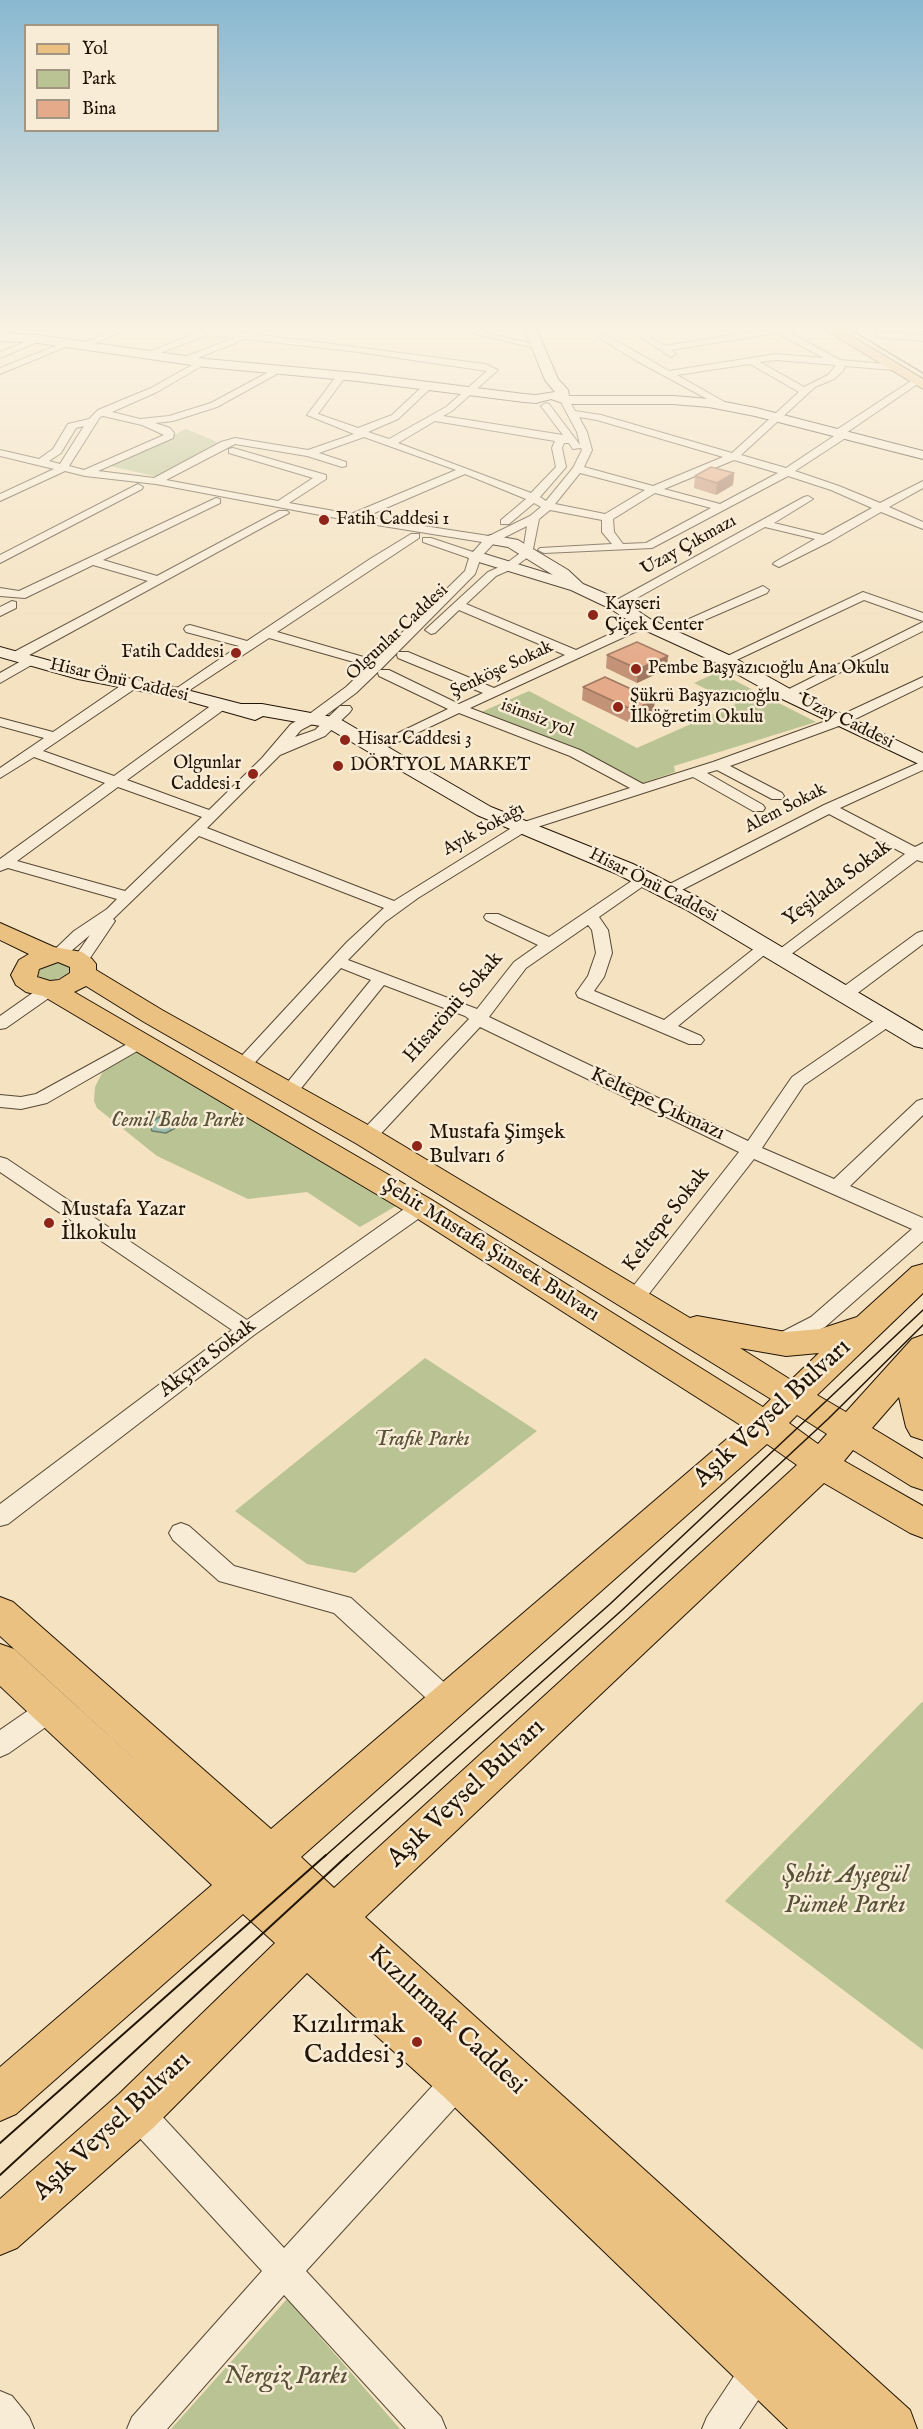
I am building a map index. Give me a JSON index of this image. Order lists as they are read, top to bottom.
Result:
{
  "streets": {
    "main road": [
      "Hisar Önü Caddesi",
      "Uzay Caddesi",
      "Şehit Mustafa Şimsek Bulvarı",
      "Aşık Veysel Bulvarı",
      "Kızılırmak Caddesi"
    ],
    "street": [
      "Uzay Çıkmazı",
      "Olgunlar Caddesi",
      "Şenköşe Sokak",
      "isimsiz yol",
      "Alem Sokak",
      "Ayık Sokağı",
      "Yeşilada Sokak",
      "Hisarönü Sokak",
      "Keltepe Çıkmazı",
      "Keltepe Sokak",
      "Akçıra Sokak"
    ]
  },
  "crossings": [
    ["Uzay Çıkmazı", "Uzay Caddesi"],
    ["Olgunlar Caddesi", "Hisar Önü Caddesi"],
    ["Olgunlar Caddesi", "isimsiz yol"],
    ["Olgunlar Caddesi", "Uzay Caddesi"],
    ["Şenköşe Sokak", "Hisar Önü Caddesi"],
    ["Şenköşe Sokak", "isimsiz yol"],
    ["Şenköşe Sokak", "Uzay Caddesi"],
    ["Hisar Önü Caddesi", "Alem Sokak"],
    ["Hisar Önü Caddesi", "Ayık Sokağı"],
    ["Hisar Önü Caddesi", "Yeşilada Sokak"],
    ["Hisar Önü Caddesi", "Hisarönü Sokak"],
    ["Hisar Önü Caddesi", "Keltepe Sokak"],
    ["isimsiz yol", "Ayık Sokağı"],
    ["Uzay Caddesi", "Ayık Sokağı"],
    ["Ayık Sokağı", "Keltepe Çıkmazı"],
    ["Ayık Sokağı", "Şehit Mustafa Şimsek Bulvarı"],
    ["Hisarönü Sokak", "Keltepe Çıkmazı"],
    ["Hisarönü Sokak", "Şehit Mustafa Şimsek Bulvarı"],
    ["Keltepe Çıkmazı", "Keltepe Sokak"],
    ["Keltepe Sokak", "Şehit Mustafa Şimsek Bulvarı"],
    ["Şehit Mustafa Şimsek Bulvarı", "Akçıra Sokak"],
    ["Şehit Mustafa Şimsek Bulvarı", "Aşık Veysel Bulvarı"],
    ["Aşık Veysel Bulvarı", "Kızılırmak Caddesi"]
  ],
  "parks": [
    "Cemil Baba Parkı",
    "Trafik Parkı",
    "Şehit Ayşegül Pümek Parkı",
    "Nergiz Parkı"
  ],
  "places": [
    "Fatih Caddesi 1",
    "Kayseri Çiçek Center",
    "Fatih Caddesi",
    "Pembe Başyazıcıoğlu Ana Okulu",
    "Şükrü Başyazıcıoğlu İlköğretim Okulu",
    "Hisar Caddesi 3",
    "DÖRTYOL MARKET",
    "Olgunlar Caddesi 1",
    "Mustafa Şimşek Bulvarı 6",
    "Mustafa Yazar İlkokulu",
    "Kızılırmak Caddesi 3"
  ],
  "legend": ["Yol", "Park", "Bina"]
}
